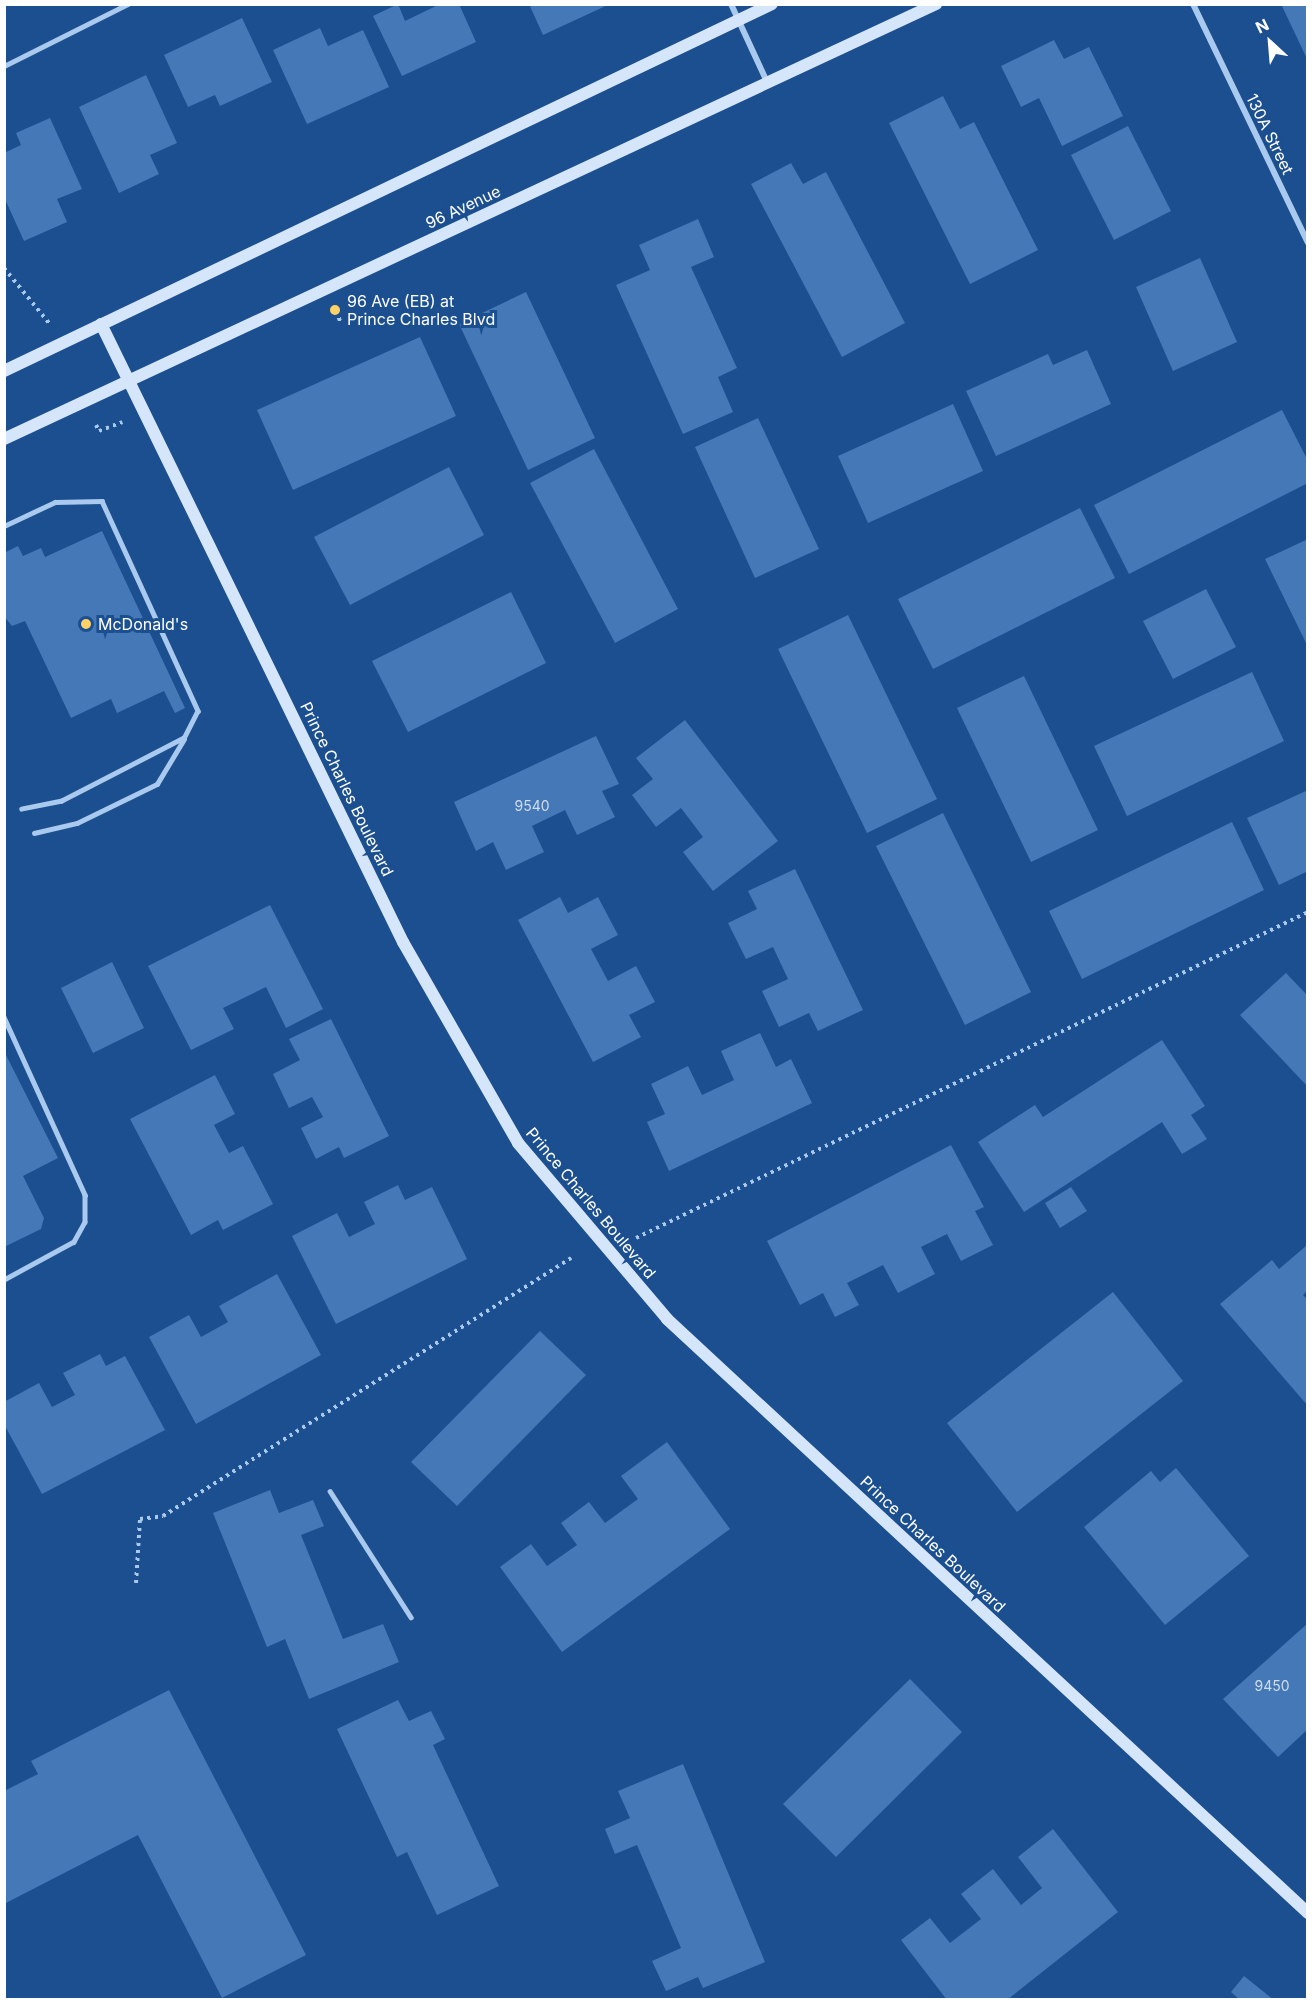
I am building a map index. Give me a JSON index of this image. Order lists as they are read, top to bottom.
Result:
{
  "streets": {
    "street": ["130A Street", "96 Avenue", "Prince Charles Boulevard"]
  },
  "crossings": [
    ["96 Avenue", "Prince Charles Boulevard"]
  ],
  "places": ["96 Ave (EB) at Prince Charles Blvd", "McDonald's"],
  "house_numbers": ["9540", "9450"],
  "north": "top left"
}
